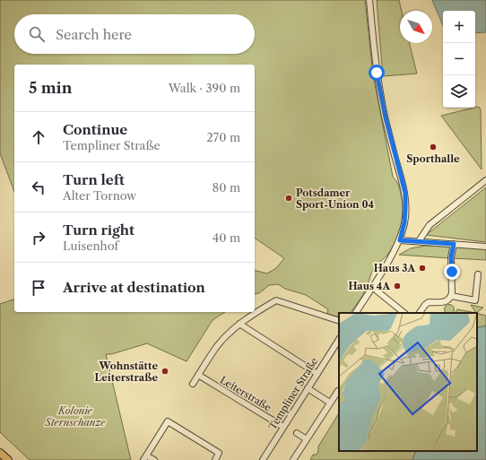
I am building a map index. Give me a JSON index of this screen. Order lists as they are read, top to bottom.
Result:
{
  "streets": {
    "street": ["Leiterstraße", "Templiner Straße"]
  },
  "crossings": [
    ["Leiterstraße", "Templiner Straße"]
  ],
  "parks": ["Kolonie Sternschanze"],
  "places": [
    "Sporthalle",
    "Potsdamer Sport-Union 04",
    "Haus 3A",
    "Haus 4A",
    "Wohnstätte Leiterstraße"
  ],
  "north": "bottom right",
  "page": {
    "map_buttons": ["+", "−"],
    "search": "Search here",
    "heading": ["5 min", "Walk · 390 m"],
    "list": [
      ["Continue", "Templiner Straße", "270 m"],
      ["Turn left", "Alter Tornow", "80 m"],
      ["Turn right", "Luisenhof", "40 m"],
      "Arrive at destination"
    ]
  }
}
